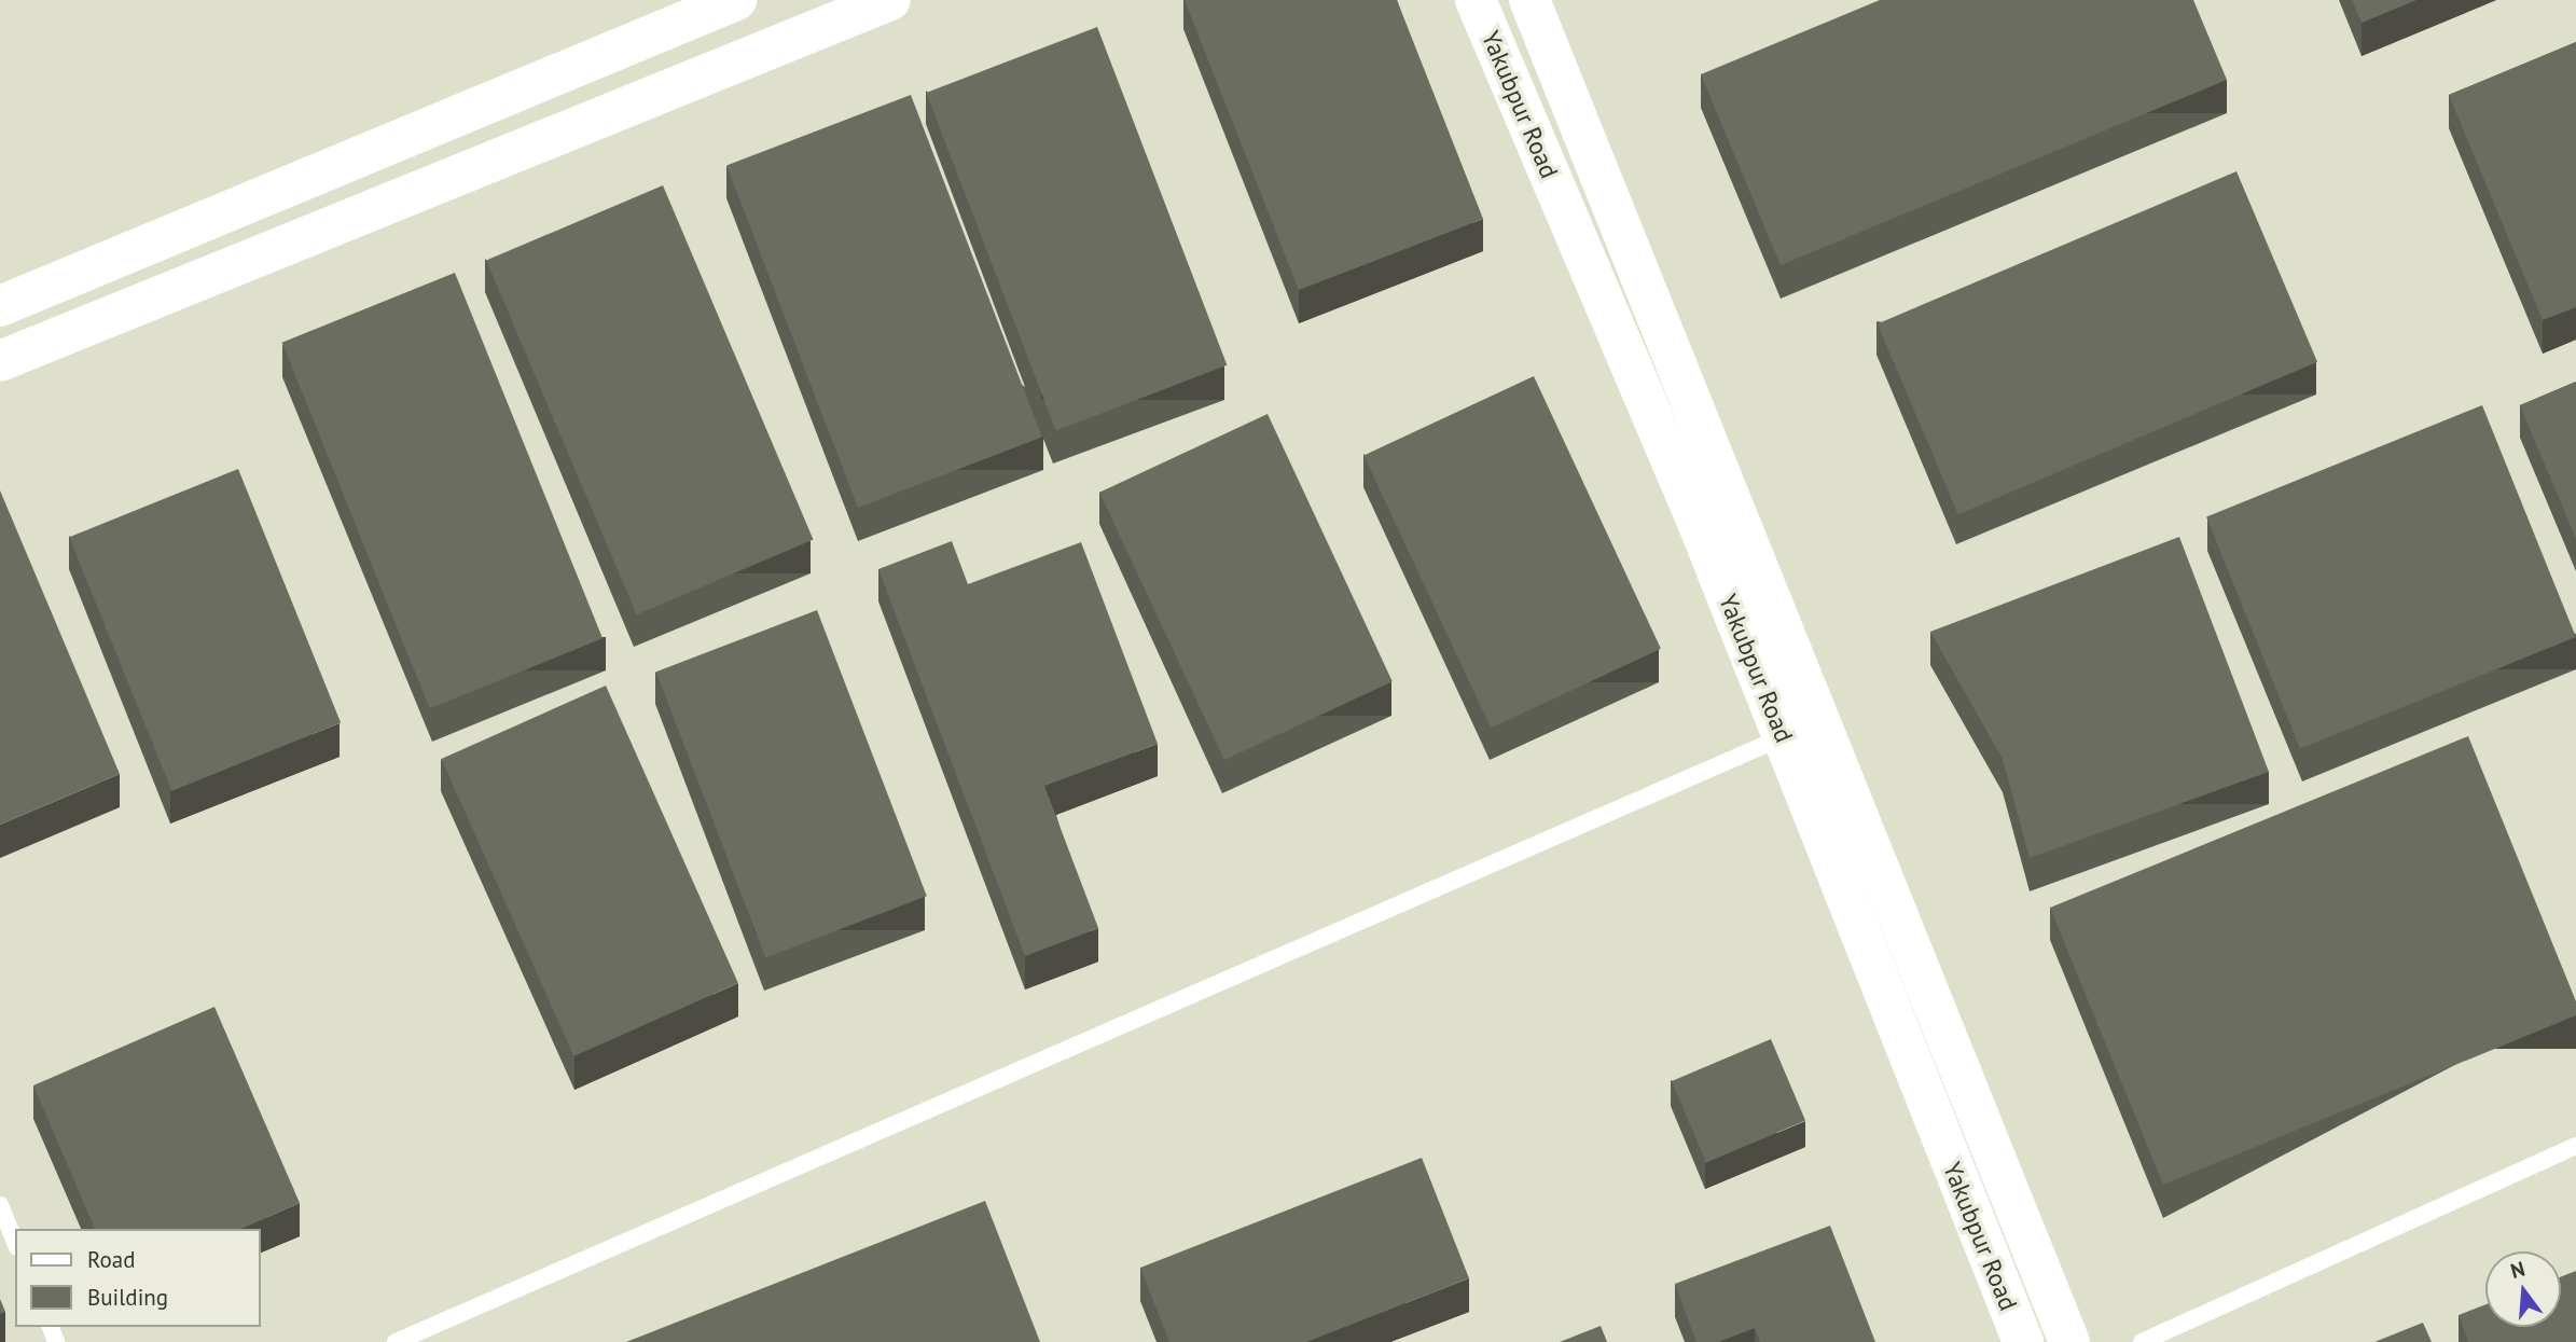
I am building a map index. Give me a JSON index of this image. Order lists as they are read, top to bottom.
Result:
{
  "streets": {
    "street": ["Yakubpur Road"]
  },
  "legend": ["Road", "Building"],
  "north": "top"
}
